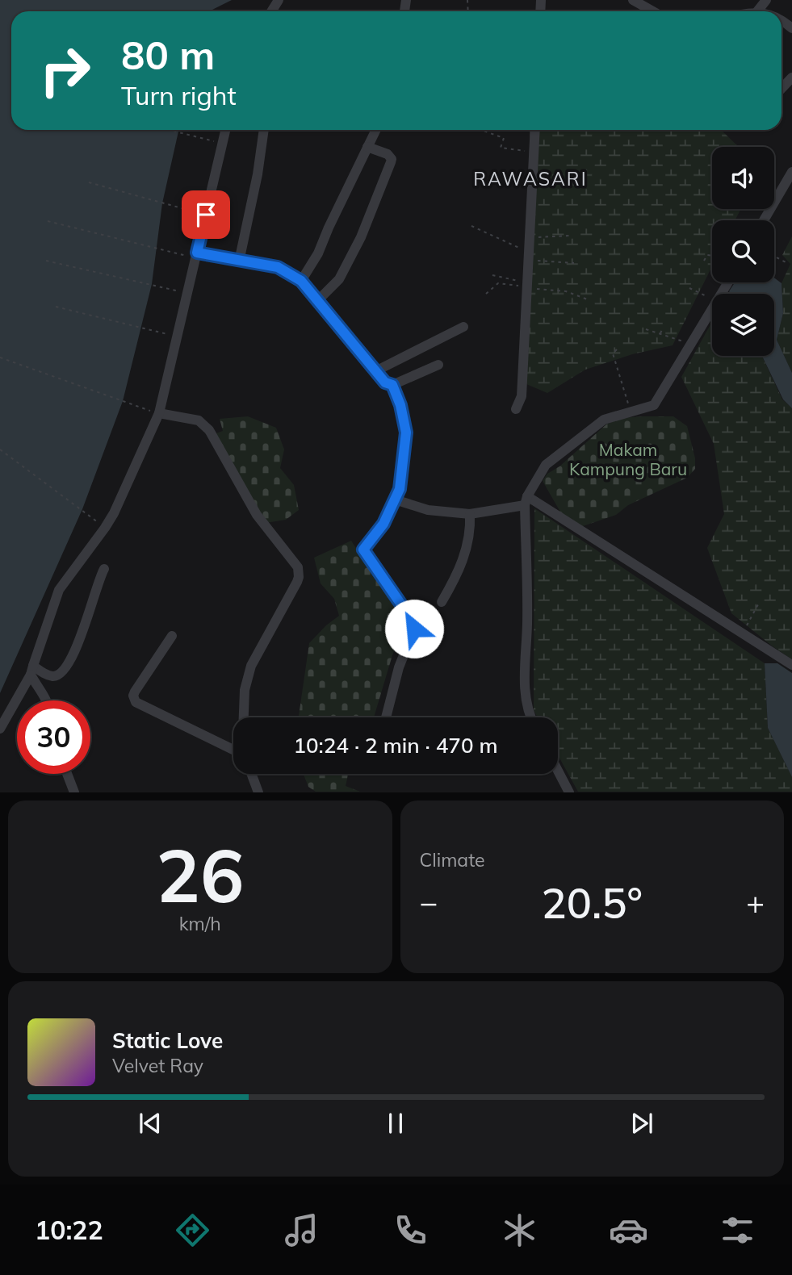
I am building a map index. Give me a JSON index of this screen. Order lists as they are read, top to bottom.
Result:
{
  "districts": ["RAWASARI"],
  "parks": ["Makam Kampung Baru"],
  "page": {
    "turn": ["80 m", "Turn right"],
    "limit": "30",
    "trip": "10:24 · 2 min · 470 m",
    "tile": [
      ["26", "km/h"],
      "Climate"
    ],
    "heat": ["−", "20.5°", "+"],
    "song": ["Static Love", "Velvet Ray"],
    "tabs": "10:22"
  }
}
